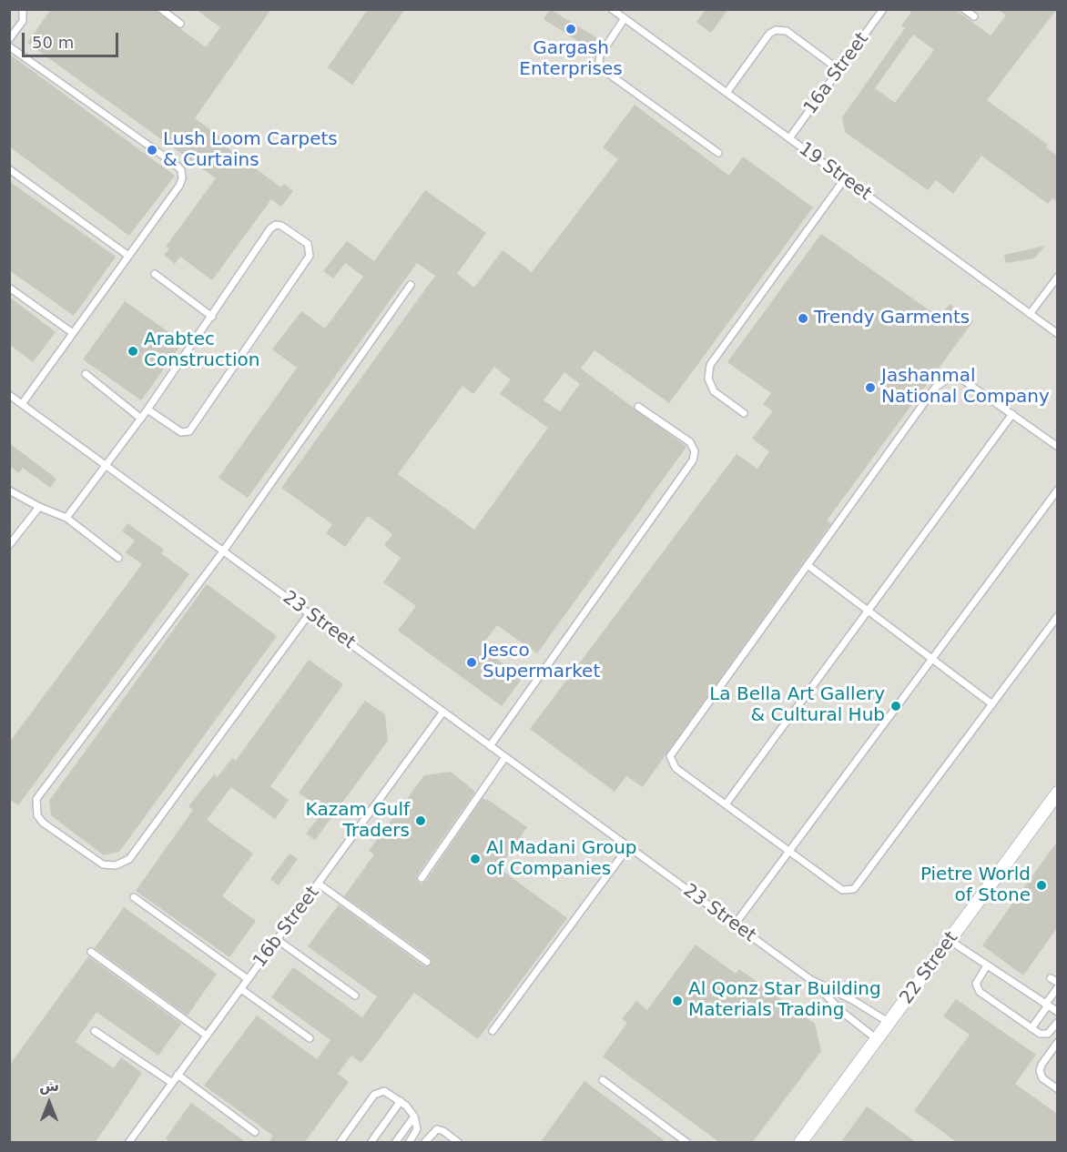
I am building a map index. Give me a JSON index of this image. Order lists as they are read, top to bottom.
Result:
{
  "streets": {
    "street": ["22 Street"],
    "lane": [
      "16a Street",
      "19 Street",
      "23 Street",
      "16b Street"
    ]
  },
  "crossings": [
    ["16a Street", "19 Street"],
    ["23 Street", "16b Street"],
    ["23 Street", "22 Street"]
  ],
  "places": [
    "Gargash Enterprises",
    "Lush Loom Carpets & Curtains",
    "Trendy Garments",
    "Arabtec Construction",
    "Jashanmal National Company",
    "Jesco Supermarket",
    "La Bella Art Gallery & Cultural Hub",
    "Kazam Gulf Traders",
    "Al Madani Group of Companies",
    "Pietre World of Stone",
    "Al Qonz Star Building Materials Trading"
  ],
  "scale_bar": "50 m",
  "north": "top"
}
